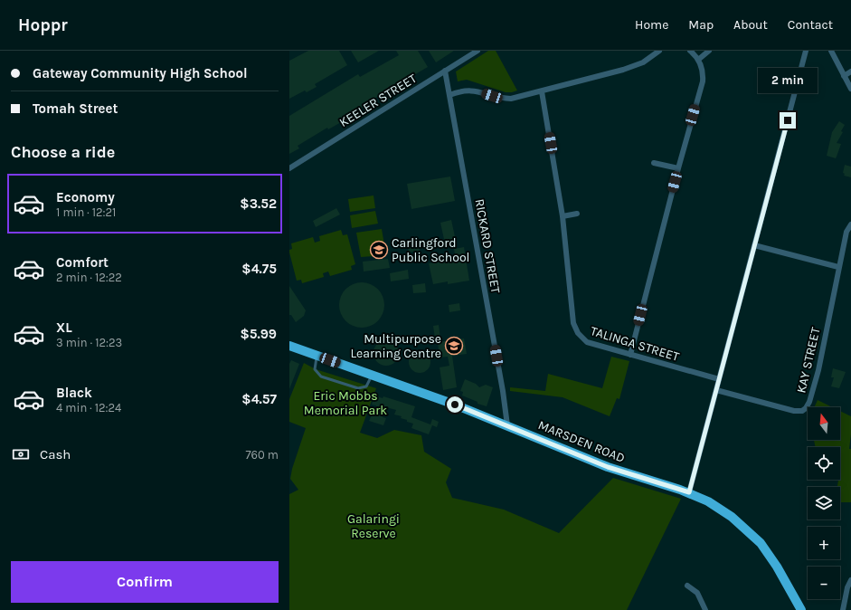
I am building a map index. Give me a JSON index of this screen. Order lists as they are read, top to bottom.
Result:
{
  "streets": {
    "highway": ["MARSDEN ROAD"],
    "street": [
      "KEELER STREET",
      "RICKARD STREET",
      "TALINGA STREET",
      "KAY STREET"
    ]
  },
  "crossings": [
    ["KEELER STREET", "RICKARD STREET"],
    ["RICKARD STREET", "MARSDEN ROAD"]
  ],
  "parks": ["Eric Mobbs Memorial Park", "Galaringi Reserve"],
  "places": {
    "school or university": ["Carlingford Public School", "Multipurpose Learning Centre"]
  },
  "north": "top",
  "page": {
    "header": "Hoppr",
    "nav": [
      "Home",
      "Map",
      "About",
      "Contact"
    ],
    "banner": ["Gateway Community High School", "Tomah Street"],
    "bubble": "2 min",
    "heading": "Choose a ride",
    "list": [
      {
        "name": "Economy",
        "note": "1 min · 12:21",
        "value": "$3.52"
      },
      {
        "name": "Comfort",
        "note": "2 min · 12:22",
        "value": "$4.75"
      },
      {
        "name": "XL",
        "note": "3 min · 12:23",
        "value": "$5.99"
      },
      {
        "name": "Black",
        "note": "4 min · 12:24",
        "value": "$4.57"
      }
    ],
    "map_buttons": ["+", "−"],
    "pay": ["Cash", "760 m"],
    "buttons": "Confirm"
  }
}
